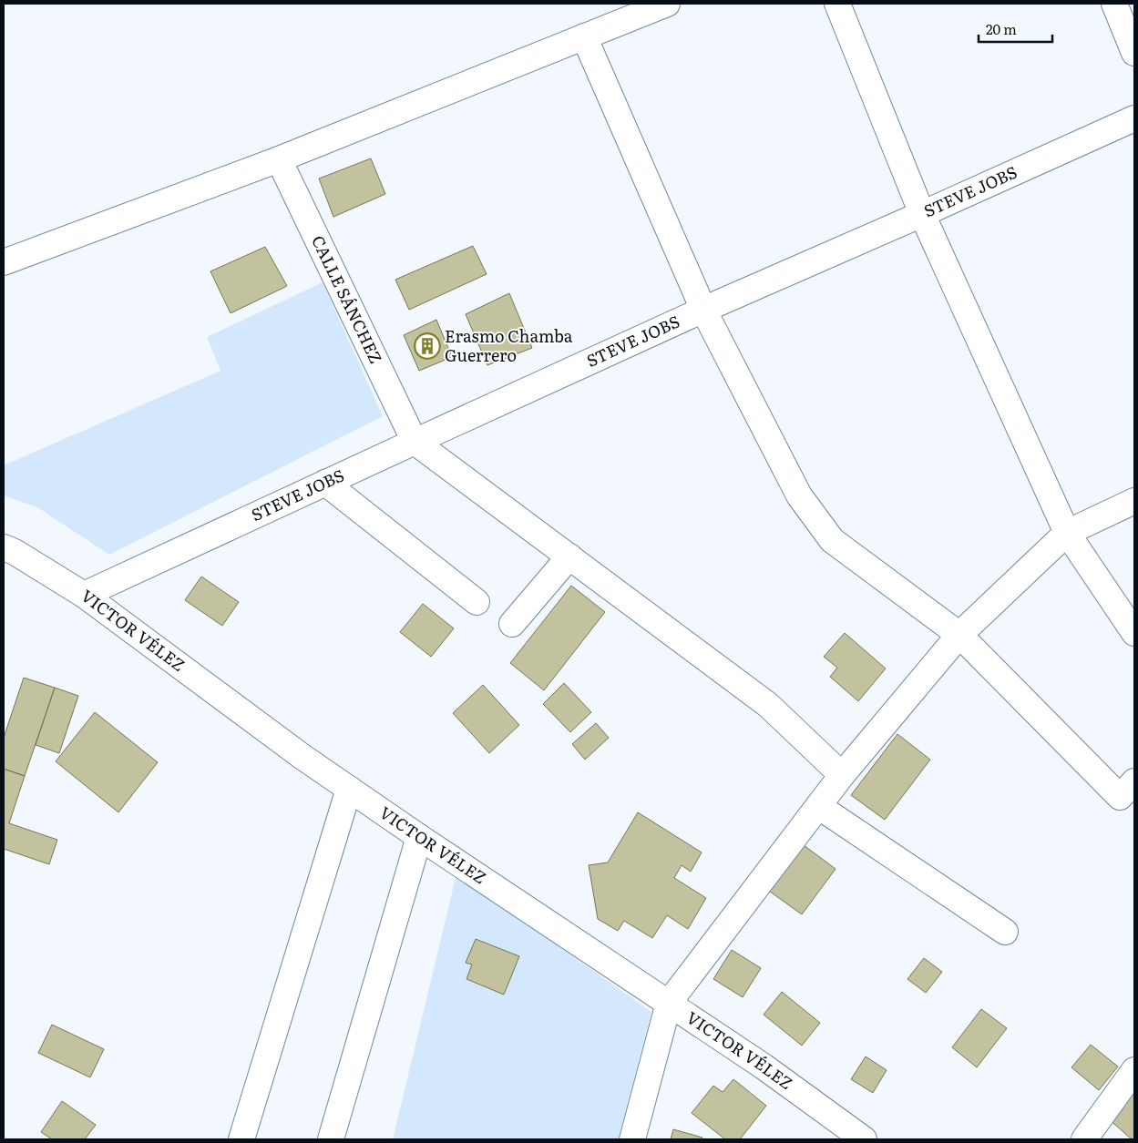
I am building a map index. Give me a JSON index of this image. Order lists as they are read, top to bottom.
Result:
{
  "streets": {
    "street": ["STEVE JOBS", "CALLE SÁNCHEZ", "VICTOR VÉLEZ"]
  },
  "crossings": [
    ["STEVE JOBS", "CALLE SÁNCHEZ"],
    ["STEVE JOBS", "VICTOR VÉLEZ"]
  ],
  "places": {
    "building": ["Erasmo Chamba Guerrero"]
  },
  "scale_bar": "20 m"
}
